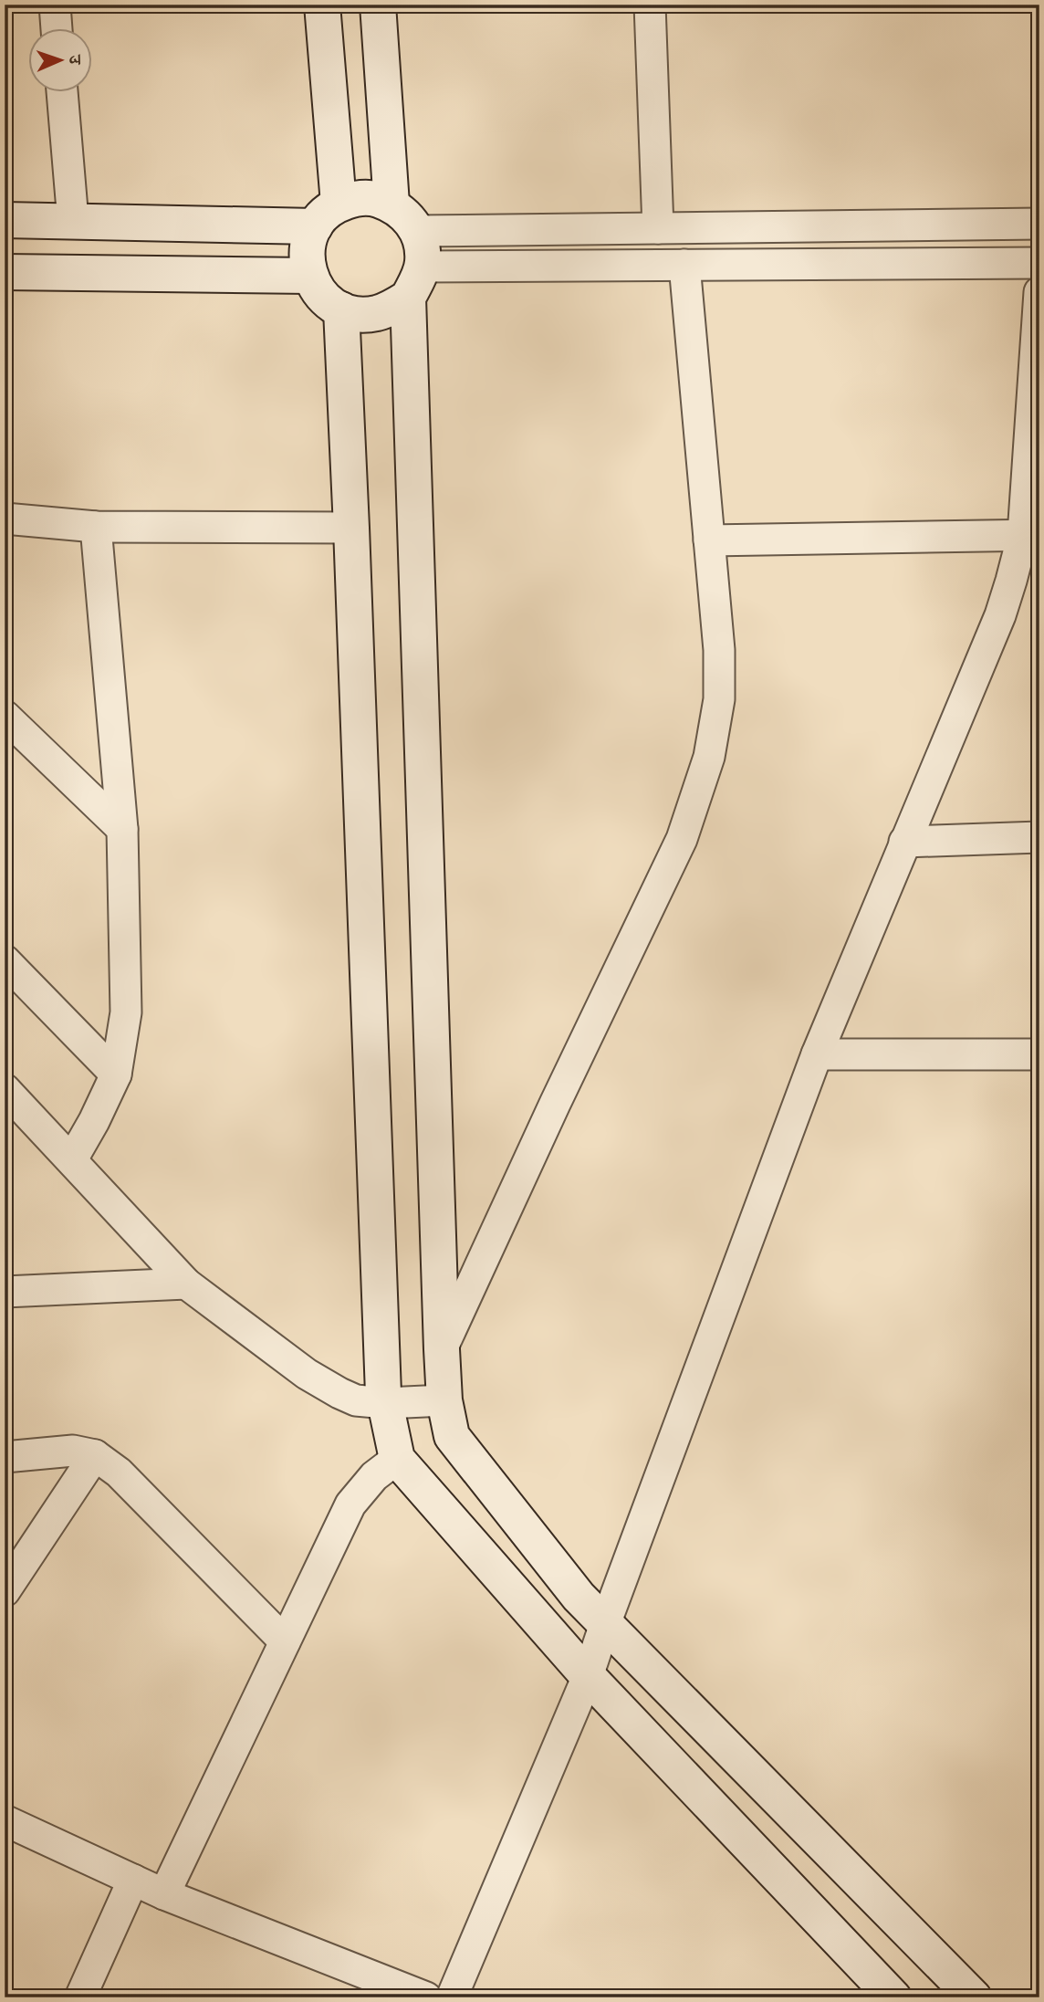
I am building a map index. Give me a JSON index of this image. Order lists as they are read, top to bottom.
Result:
{
  "north": "right"
}
